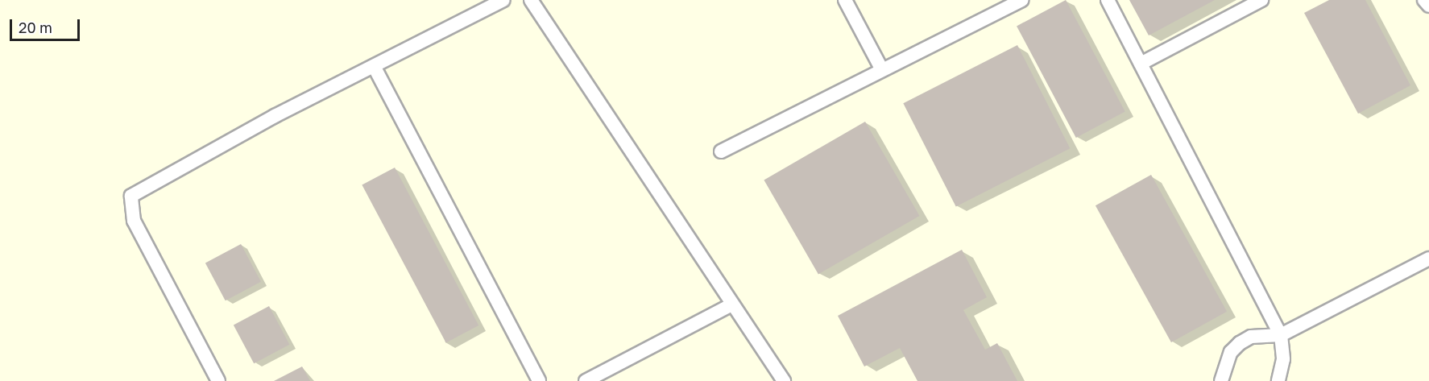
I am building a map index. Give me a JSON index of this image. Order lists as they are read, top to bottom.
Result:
{
  "scale_bar": "20 m"
}
